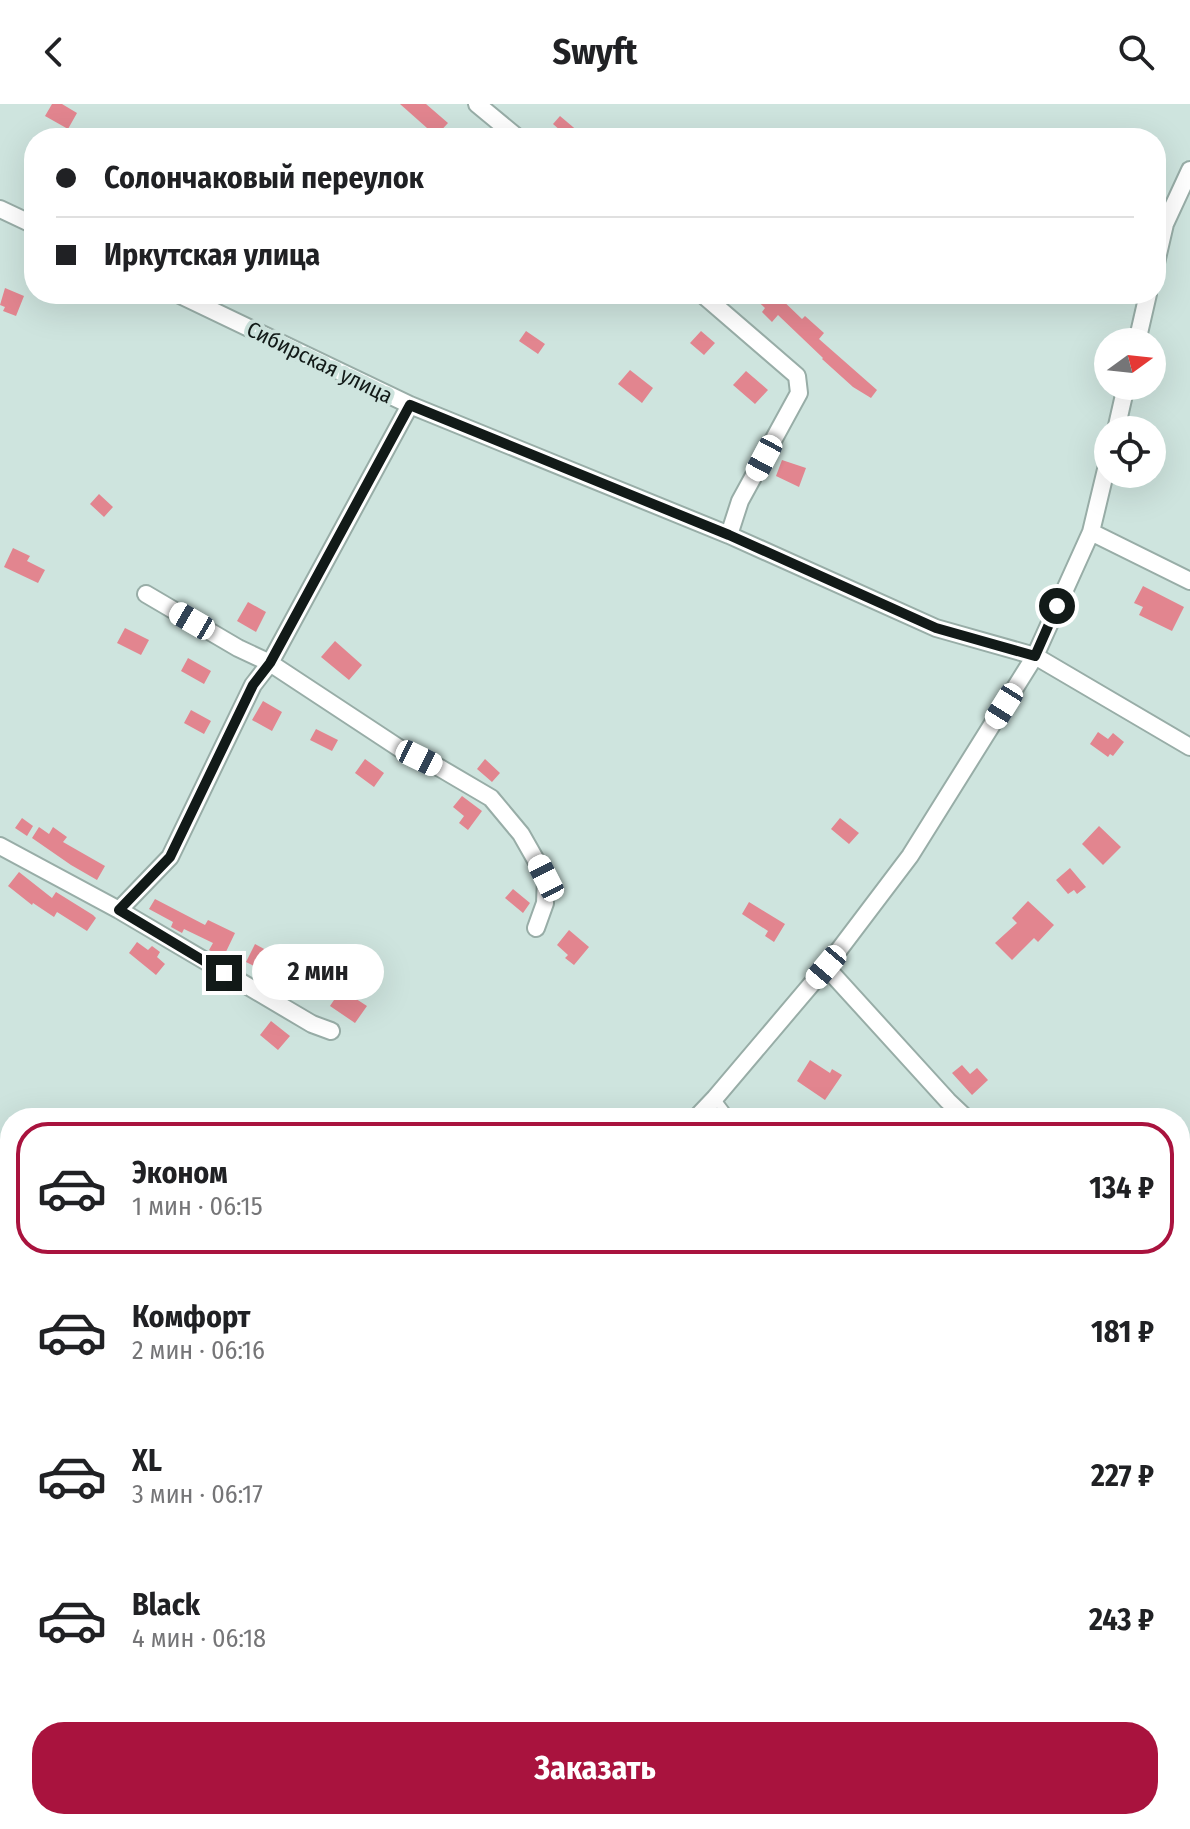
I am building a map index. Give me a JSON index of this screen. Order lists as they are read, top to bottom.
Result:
{
  "streets": {
    "street": ["Сибирская улица"]
  },
  "north": "right",
  "page": {
    "header": "Swyft",
    "banner": ["Солончаковый переулок", "Иркутская улица"],
    "bubble": "2 мин",
    "list": [
      {
        "name": "Эконом",
        "note": "1 мин · 06:15",
        "value": "134 ₽"
      },
      {
        "name": "Комфорт",
        "note": "2 мин · 06:16",
        "value": "181 ₽"
      },
      {
        "name": "XL",
        "note": "3 мин · 06:17",
        "value": "227 ₽"
      },
      {
        "name": "Black",
        "note": "4 мин · 06:18",
        "value": "243 ₽"
      }
    ],
    "buttons": "Заказать"
  }
}
